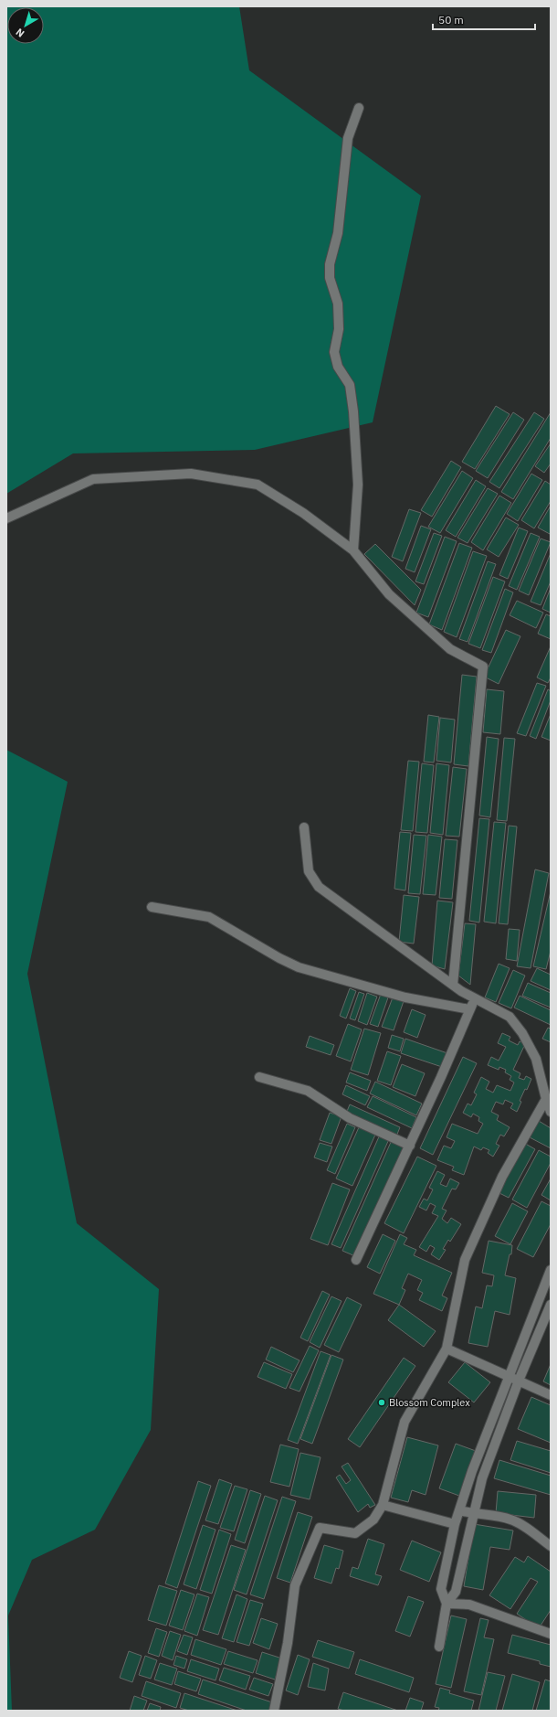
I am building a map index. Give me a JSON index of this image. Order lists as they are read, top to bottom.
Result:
{
  "places": ["Blossom Complex"],
  "scale_bar": "50 m",
  "north": "bottom left"
}
